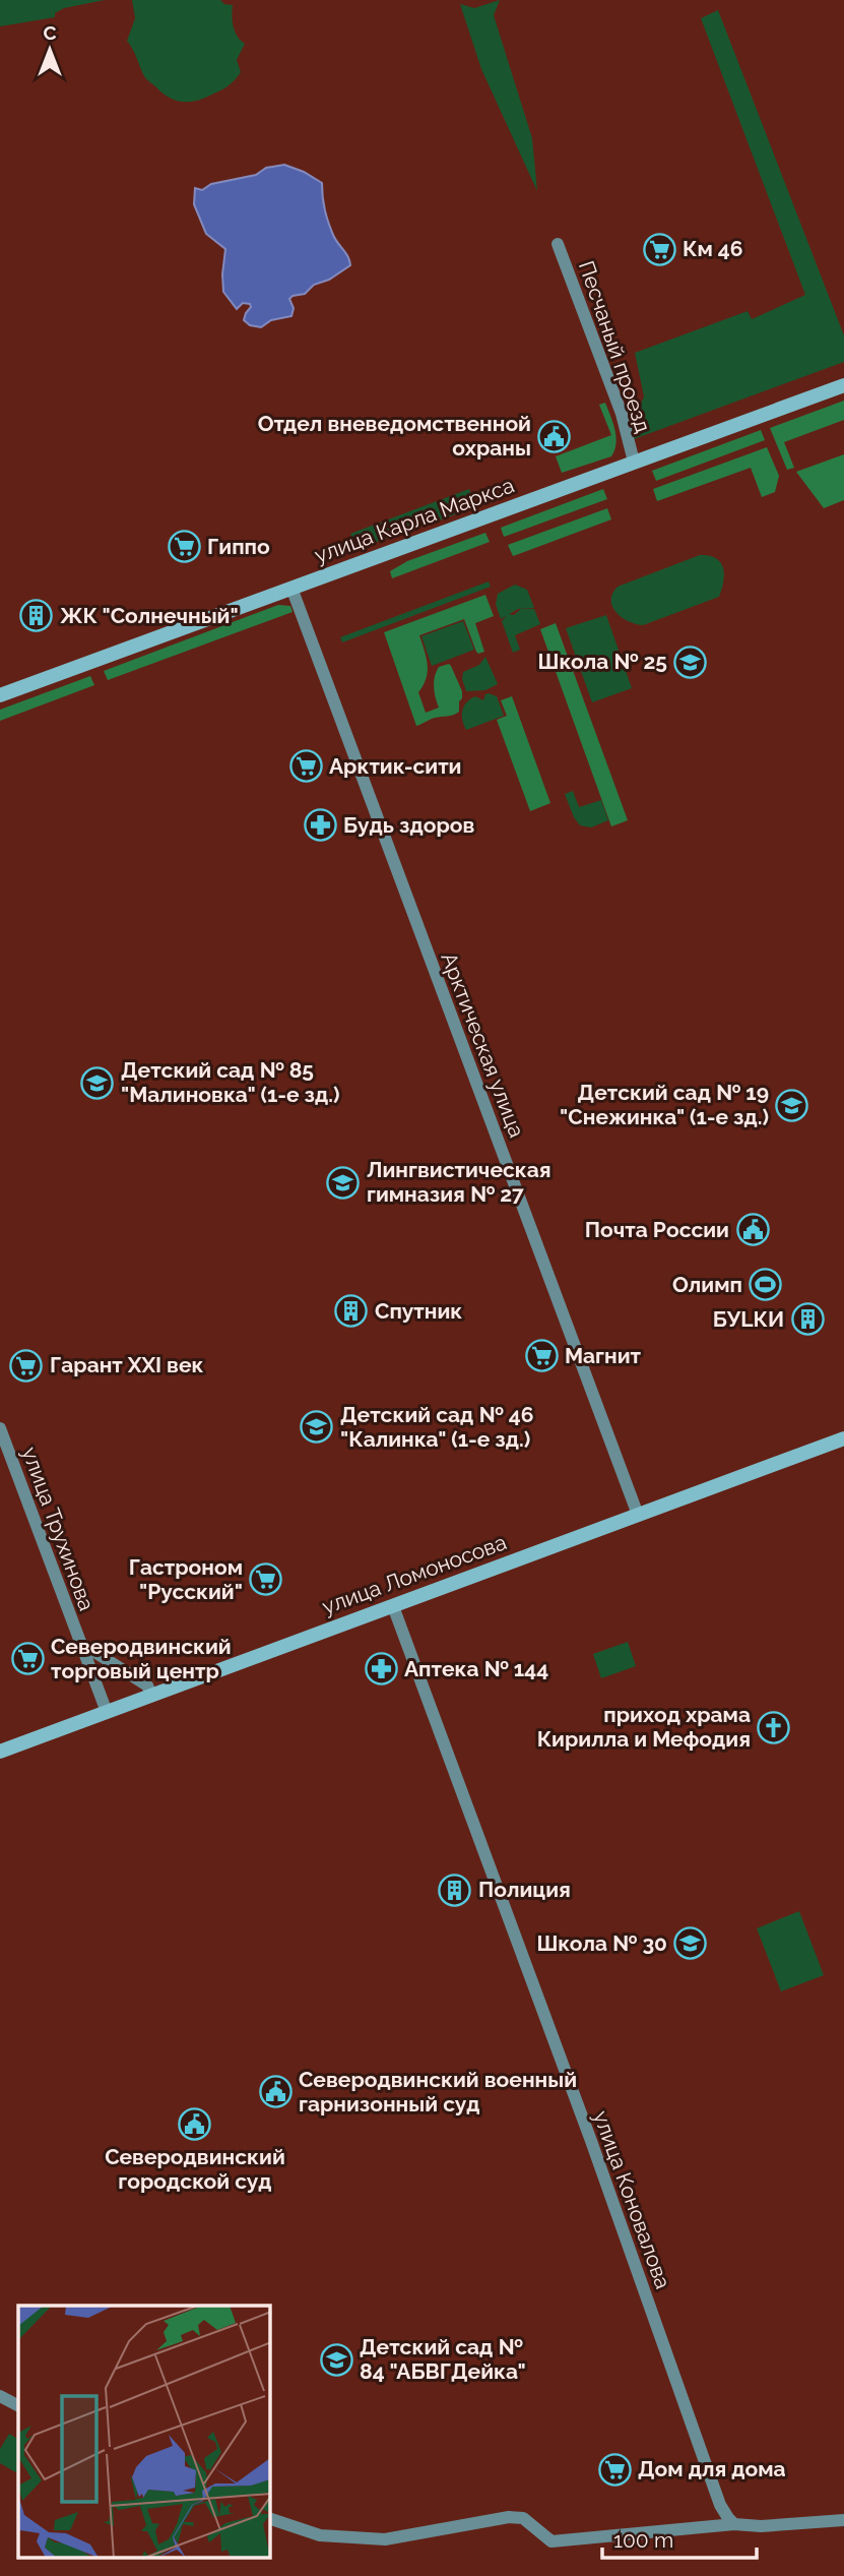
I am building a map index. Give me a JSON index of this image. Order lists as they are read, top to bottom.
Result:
{
  "streets": {
    "street": [
      "Песчаный проезд",
      "улица Карла Маркса",
      "Арктическая улица",
      "улица Трухинова",
      "улица Ломоносова",
      "улица Коновалова"
    ]
  },
  "crossings": [
    ["Песчаный проезд", "улица Карла Маркса"],
    ["улица Карла Маркса", "Арктическая улица"],
    ["Арктическая улица", "улица Ломоносова"],
    ["улица Трухинова", "улица Ломоносова"],
    ["улица Ломоносова", "улица Коновалова"]
  ],
  "places": {
    "supermarket": [
      "Км 46",
      "Гиппо",
      "Арктик-сити",
      "Магнит",
      "Гарант XXI век",
      "Гастроном \"Русский\"",
      "Северодвинский торговый центр",
      "Дом для дома"
    ],
    "public building": [
      "Отдел вневедомственной охраны",
      "Почта России",
      "Северодвинский военный гарнизонный суд",
      "Северодвинский городской суд"
    ],
    "building": [
      "ЖК \"Солнечный\"",
      "Спутник",
      "БУLКИ",
      "Полиция"
    ],
    "school or university": [
      "Школа № 25",
      "Детский сад № 85 \"Малиновка\" (1-е зд.)",
      "Детский сад № 19 \"Снежинка\" (1-е зд.)",
      "Лингвистическая гимназия № 27",
      "Детский сад № 46 \"Калинка\" (1-е зд.)",
      "Школа № 30",
      "Детский сад № 84 \"АБВГДейка\""
    ],
    "pharmacy": ["Будь здоров", "Аптека № 144"],
    "sports": ["Олимп"],
    "church": ["приход храма Кирилла и Мефодия"]
  },
  "scale_bar": "100 m",
  "north": "top"
}
